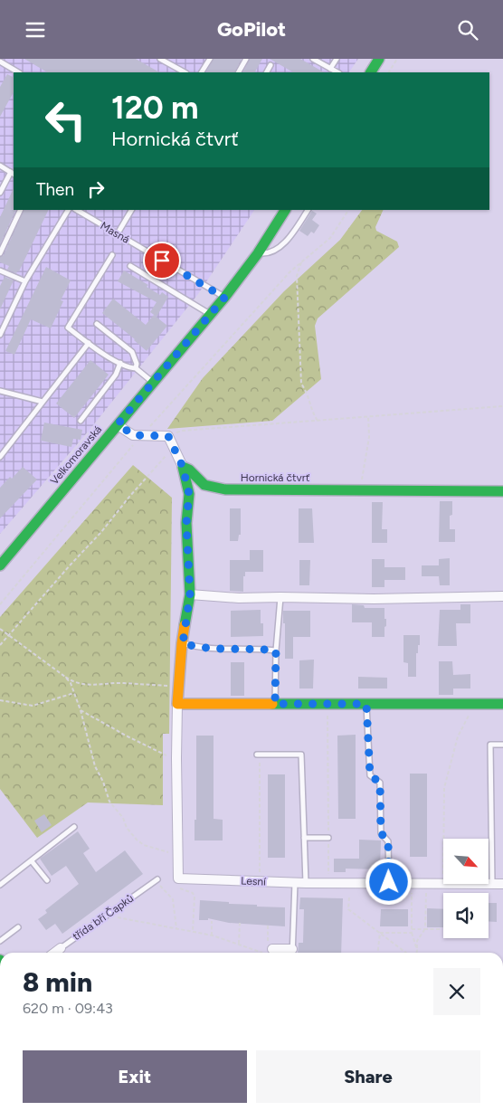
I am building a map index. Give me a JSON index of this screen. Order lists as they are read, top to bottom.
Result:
{
  "streets": {
    "street": [
      "Velkomoravská",
      "Hornická čtvrť",
      "Lesní",
      "třída bří Čapků"
    ],
    "lane": ["Masná"]
  },
  "crossings": [
    ["Masná", "Velkomoravská"]
  ],
  "north": "bottom right",
  "page": {
    "header": "GoPilot",
    "turn": ["120 m", "Hornická čtvrť"],
    "then": "Then",
    "heading": ["8 min", "620 m · 09:43"],
    "buttons": ["Exit", "Share"]
  }
}
